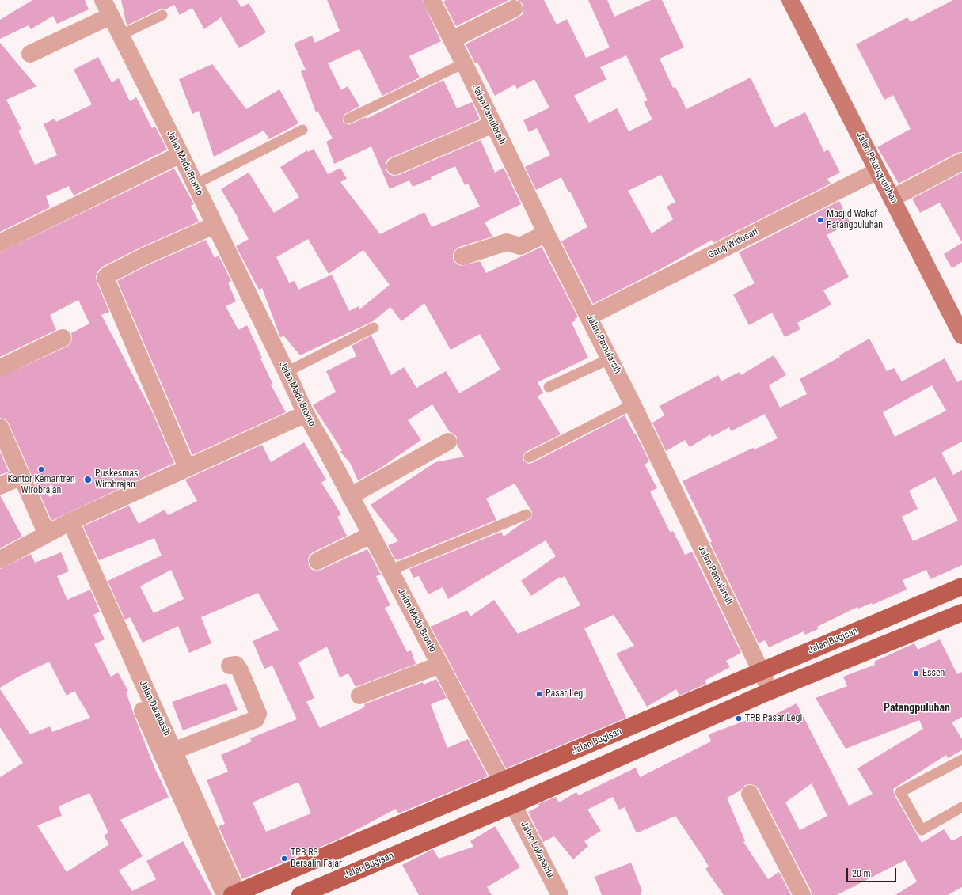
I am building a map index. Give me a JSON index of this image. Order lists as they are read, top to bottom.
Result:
{
  "streets": {
    "main road": ["Jalan Bugisan"],
    "street": [
      "Jalan Pamularsih",
      "Jalan Madu Bronto",
      "Jalan Patangpuluhan",
      "Gang Widosari",
      "Jalan Daradasih",
      "Jalan Lokananta"
    ]
  },
  "crossings": [
    ["Jalan Pamularsih", "Gang Widosari"],
    ["Jalan Pamularsih", "Jalan Bugisan"],
    ["Jalan Madu Bronto", "Jalan Bugisan"],
    ["Jalan Patangpuluhan", "Gang Widosari"],
    ["Jalan Bugisan", "Jalan Daradasih"],
    ["Jalan Bugisan", "Jalan Lokananta"]
  ],
  "districts": ["Patangpuluhan"],
  "places": [
    "Masjid Wakaf Patangpuluhan",
    "Kantor Kemantren Wirobrajan",
    "Puskesmas Wirobrajan",
    "Essen",
    "Pasar Legi",
    "TPB Pasar Legi",
    "TPB RS Bersalin Fajar"
  ],
  "scale_bar": "20 m"
}
